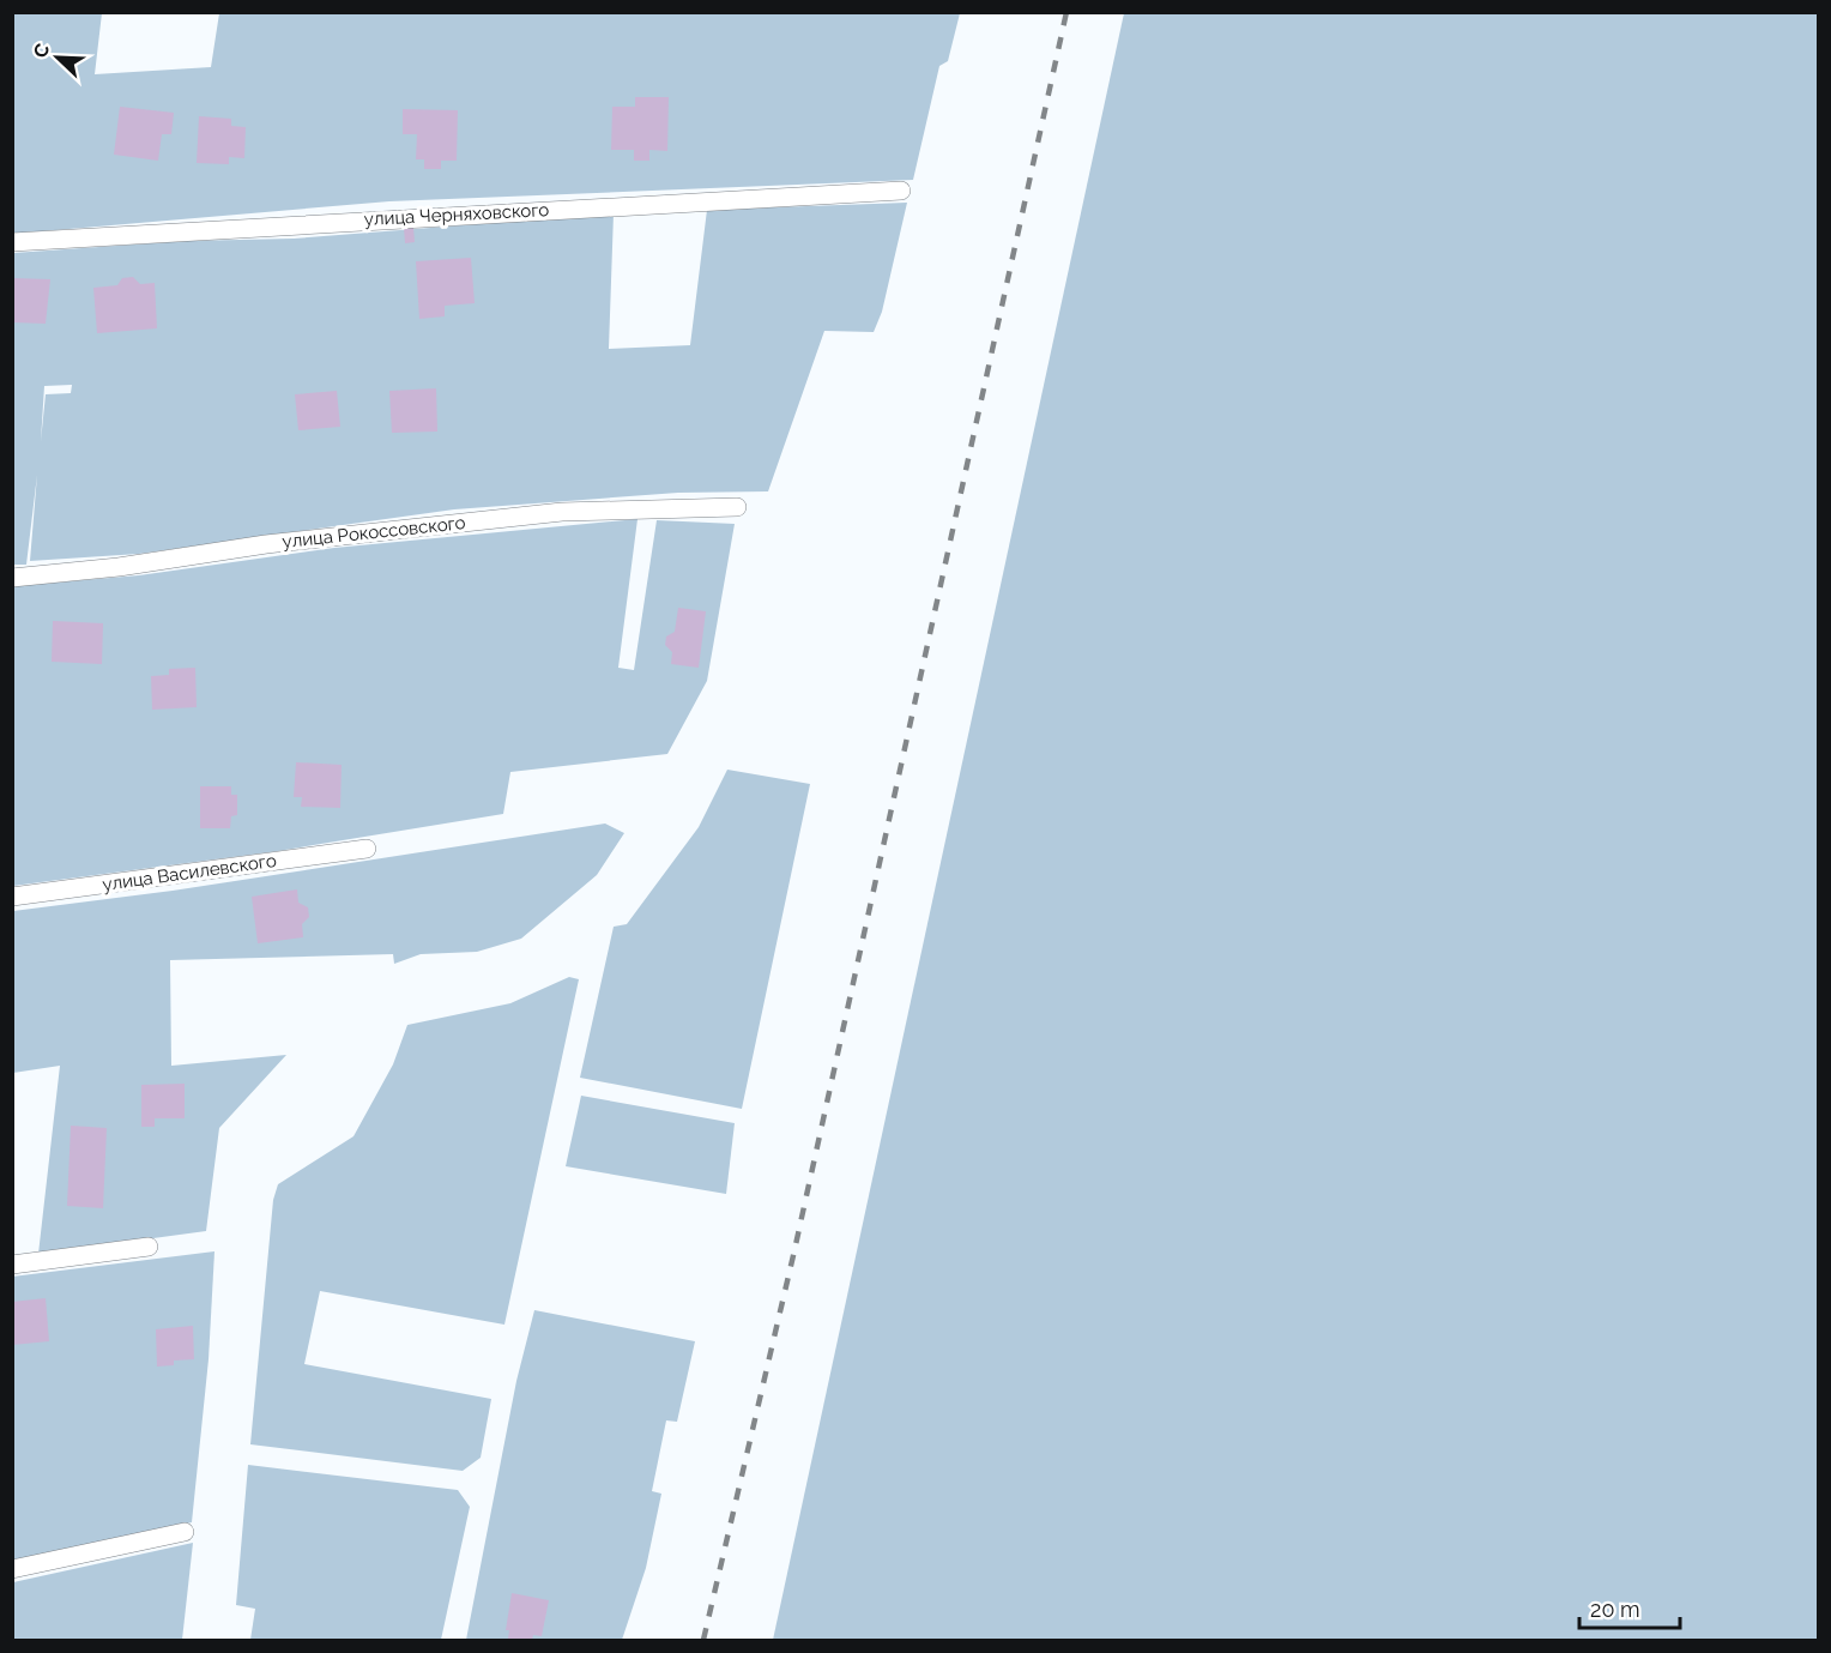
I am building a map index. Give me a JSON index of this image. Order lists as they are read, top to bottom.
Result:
{
  "streets": {
    "lane": ["улица Черняховского", "улица Рокоссовского", "улица Василевского"]
  },
  "scale_bar": "20 m",
  "north": "top left"
}
